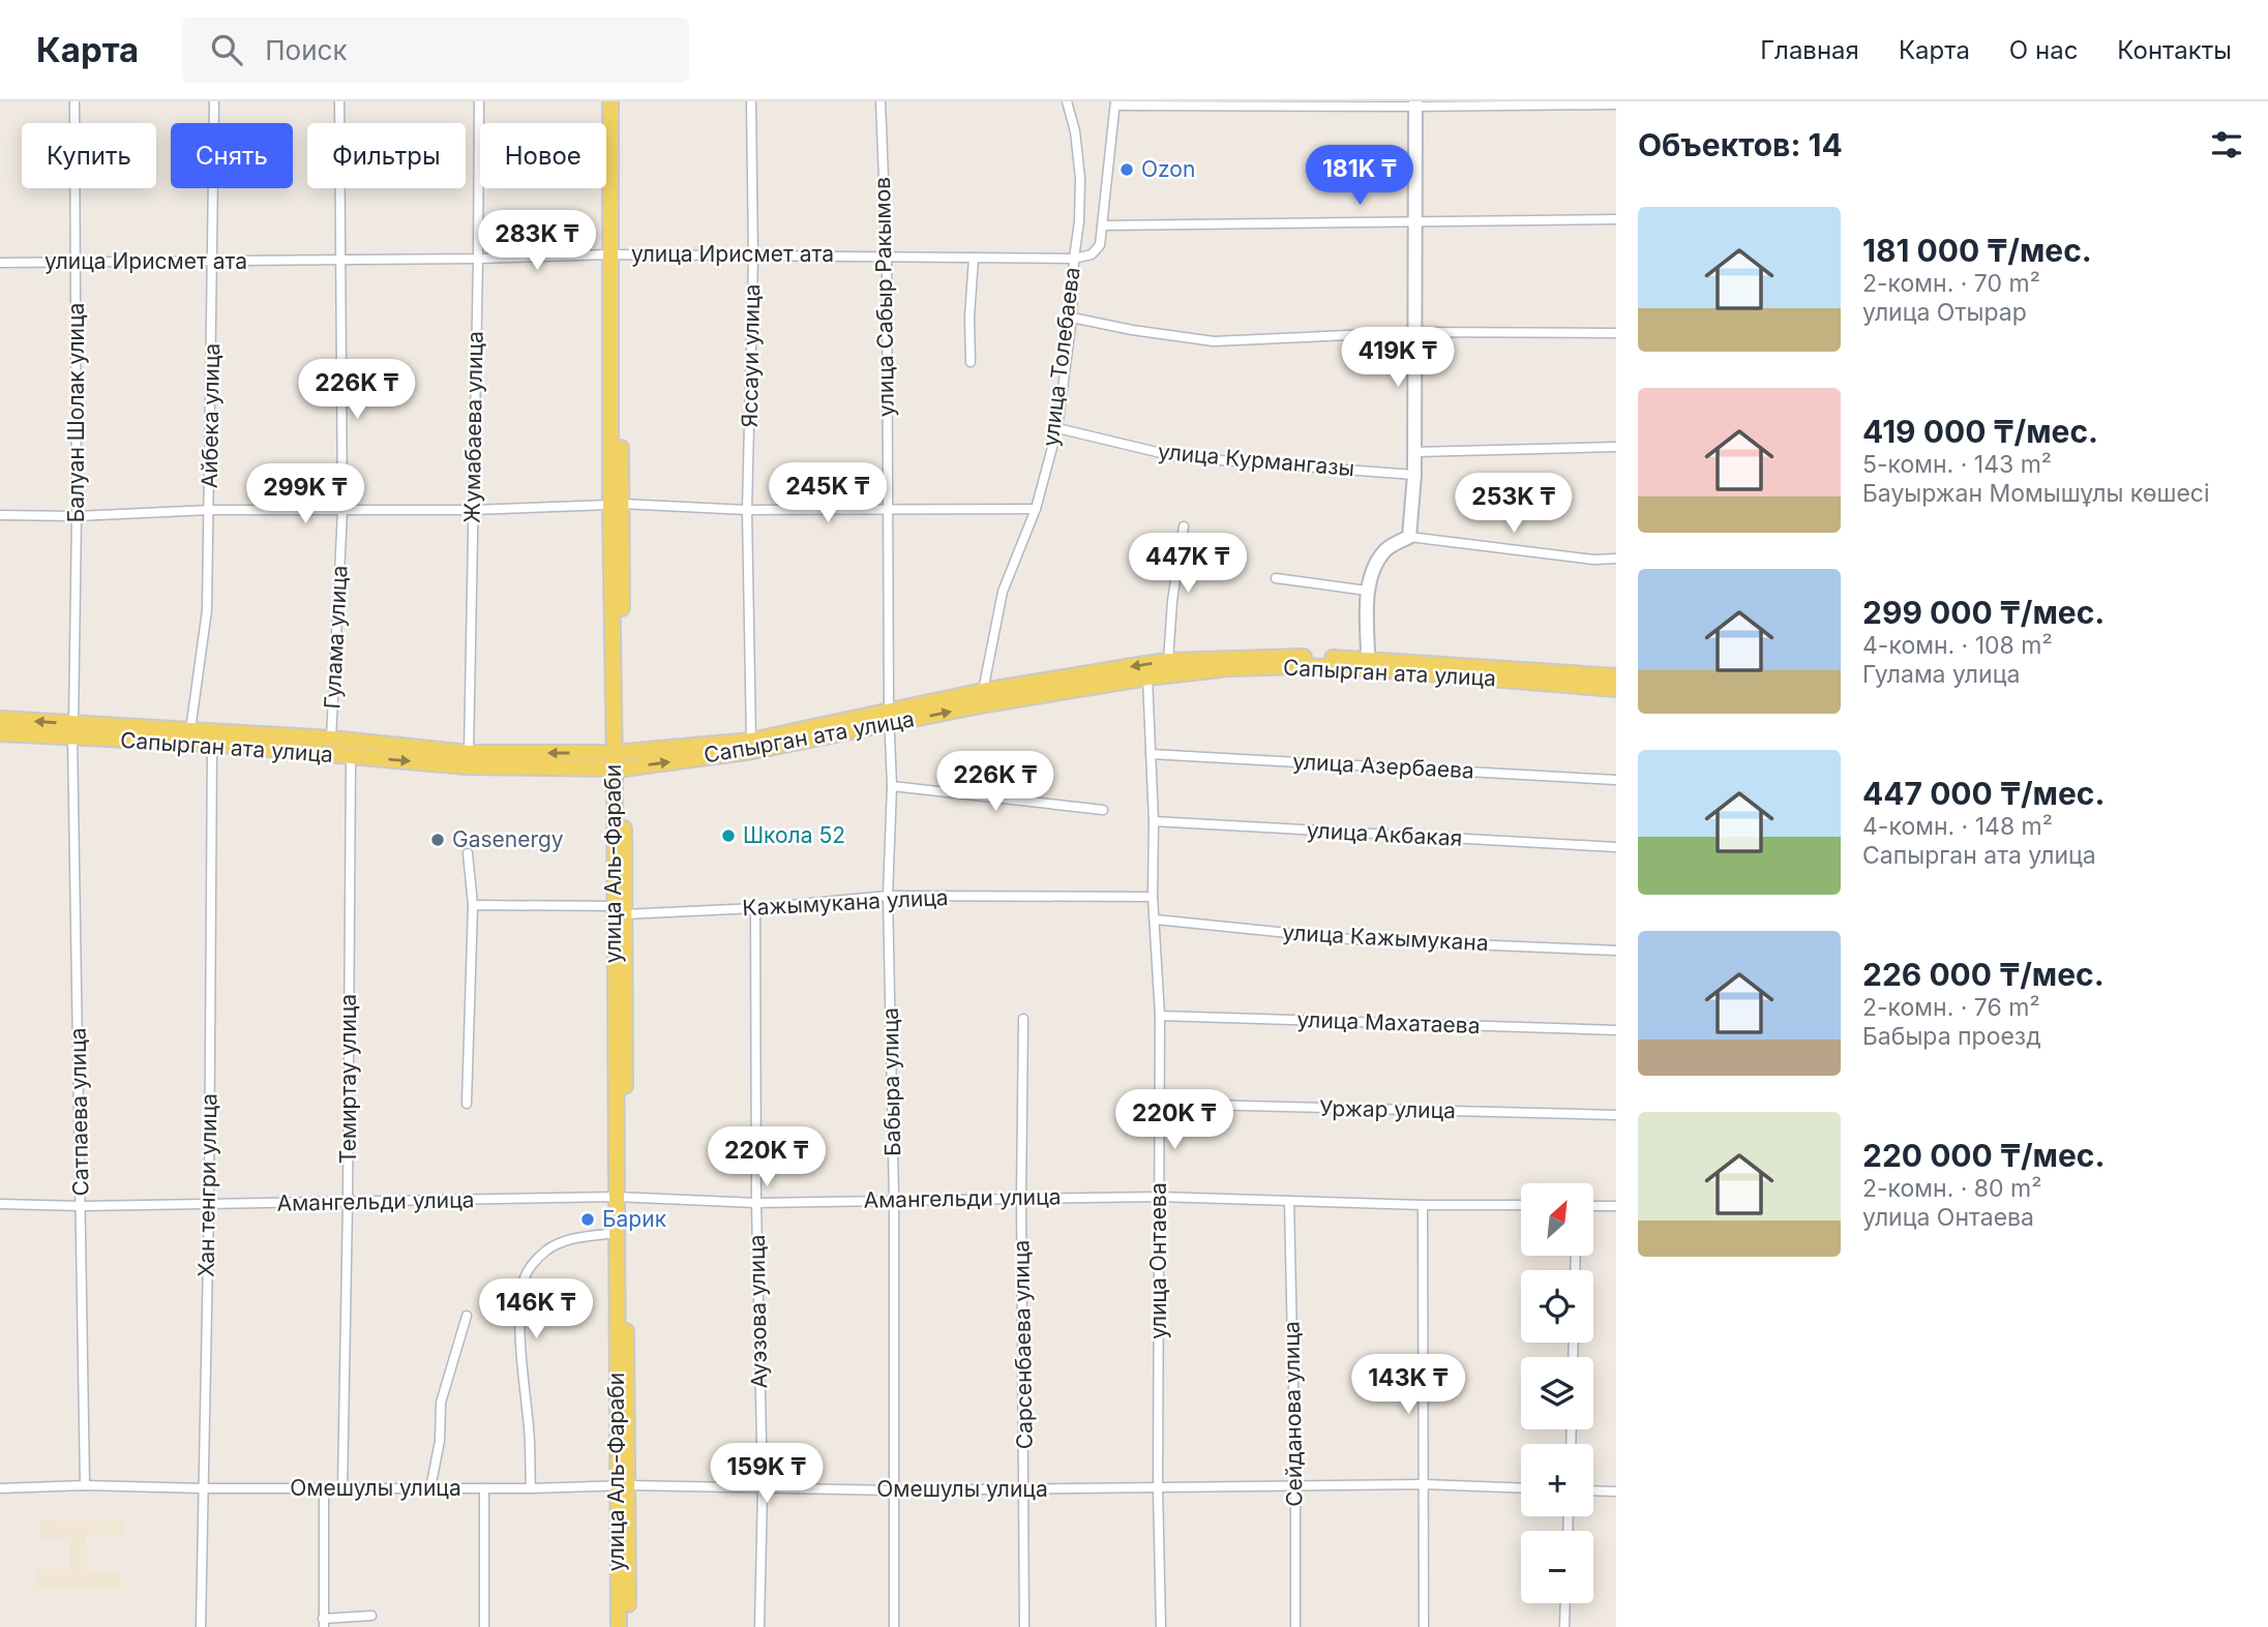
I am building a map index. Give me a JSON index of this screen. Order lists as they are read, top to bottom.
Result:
{
  "streets": {
    "main road": ["Сапырган ата улица", "улица Аль-Фараби"],
    "street": [
      "улица Ирисмет ата",
      "улица Сабыр Ракымов",
      "Яссауи улица",
      "улица Толебаева",
      "Балуан Шолак улица",
      "Айбека улица",
      "Жумабаева улица",
      "улица Курмангазы",
      "Гулама улица",
      "улица Азербаева",
      "улица Акбакая",
      "Кажымукана улица",
      "улица Кажымукана",
      "улица Махатаева",
      "Темиртау улица",
      "Бабыра улица",
      "Уржар улица",
      "Сатпаева улица",
      "Хан тенгри улица",
      "Амангельди улица",
      "улица Онтаева",
      "Ауэзова улица",
      "Сарсенбаева улица",
      "Сейданова улица",
      "Омешулы улица"
    ]
  },
  "crossings": [
    ["улица Ирисмет ата", "улица Сабыр Ракымов"],
    ["улица Ирисмет ата", "Яссауи улица"],
    ["улица Ирисмет ата", "улица Толебаева"],
    ["улица Ирисмет ата", "Балуан Шолак улица"],
    ["улица Ирисмет ата", "Айбека улица"],
    ["улица Ирисмет ата", "Жумабаева улица"],
    ["улица Ирисмет ата", "Гулама улица"],
    ["улица Ирисмет ата", "улица Аль-Фараби"],
    ["улица Сабыр Ракымов", "Сапырган ата улица"],
    ["улица Сабыр Ракымов", "Бабыра улица"],
    ["Яссауи улица", "Сапырган ата улица"],
    ["улица Толебаева", "улица Курмангазы"],
    ["улица Толебаева", "Сапырган ата улица"],
    ["Балуан Шолак улица", "Сапырган ата улица"],
    ["Балуан Шолак улица", "Сатпаева улица"],
    ["Айбека улица", "Сапырган ата улица"],
    ["Жумабаева улица", "Сапырган ата улица"],
    ["Гулама улица", "Сапырган ата улица"],
    ["Сапырган ата улица", "улица Аль-Фараби"],
    ["Сапырган ата улица", "Темиртау улица"],
    ["Сапырган ата улица", "Бабыра улица"],
    ["Сапырган ата улица", "Сатпаева улица"],
    ["Сапырган ата улица", "Хан тенгри улица"],
    ["Сапырган ата улица", "улица Онтаева"],
    ["улица Азербаева", "улица Онтаева"],
    ["улица Акбакая", "улица Онтаева"],
    ["улица Аль-Фараби", "Кажымукана улица"],
    ["улица Аль-Фараби", "Амангельди улица"],
    ["улица Аль-Фараби", "Омешулы улица"],
    ["Кажымукана улица", "Бабыра улица"],
    ["Кажымукана улица", "улица Онтаева"],
    ["Кажымукана улица", "Ауэзова улица"],
    ["улица Кажымукана", "улица Онтаева"],
    ["улица Махатаева", "улица Онтаева"],
    ["Темиртау улица", "Амангельди улица"],
    ["Темиртау улица", "Омешулы улица"],
    ["Бабыра улица", "Амангельди улица"],
    ["Бабыра улица", "Омешулы улица"],
    ["Уржар улица", "улица Онтаева"],
    ["Сатпаева улица", "Амангельди улица"],
    ["Сатпаева улица", "Омешулы улица"],
    ["Хан тенгри улица", "Амангельди улица"],
    ["Хан тенгри улица", "Омешулы улица"],
    ["Амангельди улица", "улица Онтаева"],
    ["Амангельди улица", "Ауэзова улица"],
    ["Амангельди улица", "Сарсенбаева улица"],
    ["Амангельди улица", "Сейданова улица"],
    ["улица Онтаева", "Омешулы улица"],
    ["Ауэзова улица", "Омешулы улица"],
    ["Сарсенбаева улица", "Омешулы улица"],
    ["Сейданова улица", "Омешулы улица"]
  ],
  "places": [
    "Ozon",
    "Школа 52",
    "Gasenergy",
    "Барик"
  ],
  "north": "top right",
  "page": {
    "header": "Карта",
    "search": "Поиск",
    "nav": [
      "Главная",
      "Карта",
      "О нас",
      "Контакты"
    ],
    "heading": "Объектов: 14",
    "chip": [
      "Купить",
      "Снять",
      "Фильтры",
      "Новое"
    ],
    "price": [
      "181K ₸",
      "283K ₸",
      "419K ₸",
      "226K ₸",
      "245K ₸",
      "299K ₸",
      "253K ₸",
      "447K ₸",
      "226K ₸",
      "220K ₸",
      "220K ₸",
      "146K ₸",
      "143K ₸",
      "159K ₸"
    ],
    "list": [
      {
        "name": "181 000 ₸/мес.",
        "note": "2-комн. · 70 m² · улица Отырар"
      },
      {
        "name": "419 000 ₸/мес.",
        "note": "5-комн. · 143 m² · Бауыржан Момышұлы көшесі"
      },
      {
        "name": "299 000 ₸/мес.",
        "note": "4-комн. · 108 m² · Гулама улица"
      },
      {
        "name": "447 000 ₸/мес.",
        "note": "4-комн. · 148 m² · Сапырган ата улица"
      },
      {
        "name": "226 000 ₸/мес.",
        "note": "2-комн. · 76 m² · Бабыра проезд"
      },
      {
        "name": "220 000 ₸/мес.",
        "note": "2-комн. · 80 m² · улица Онтаева"
      }
    ],
    "map_buttons": ["+", "−"]
  }
}
